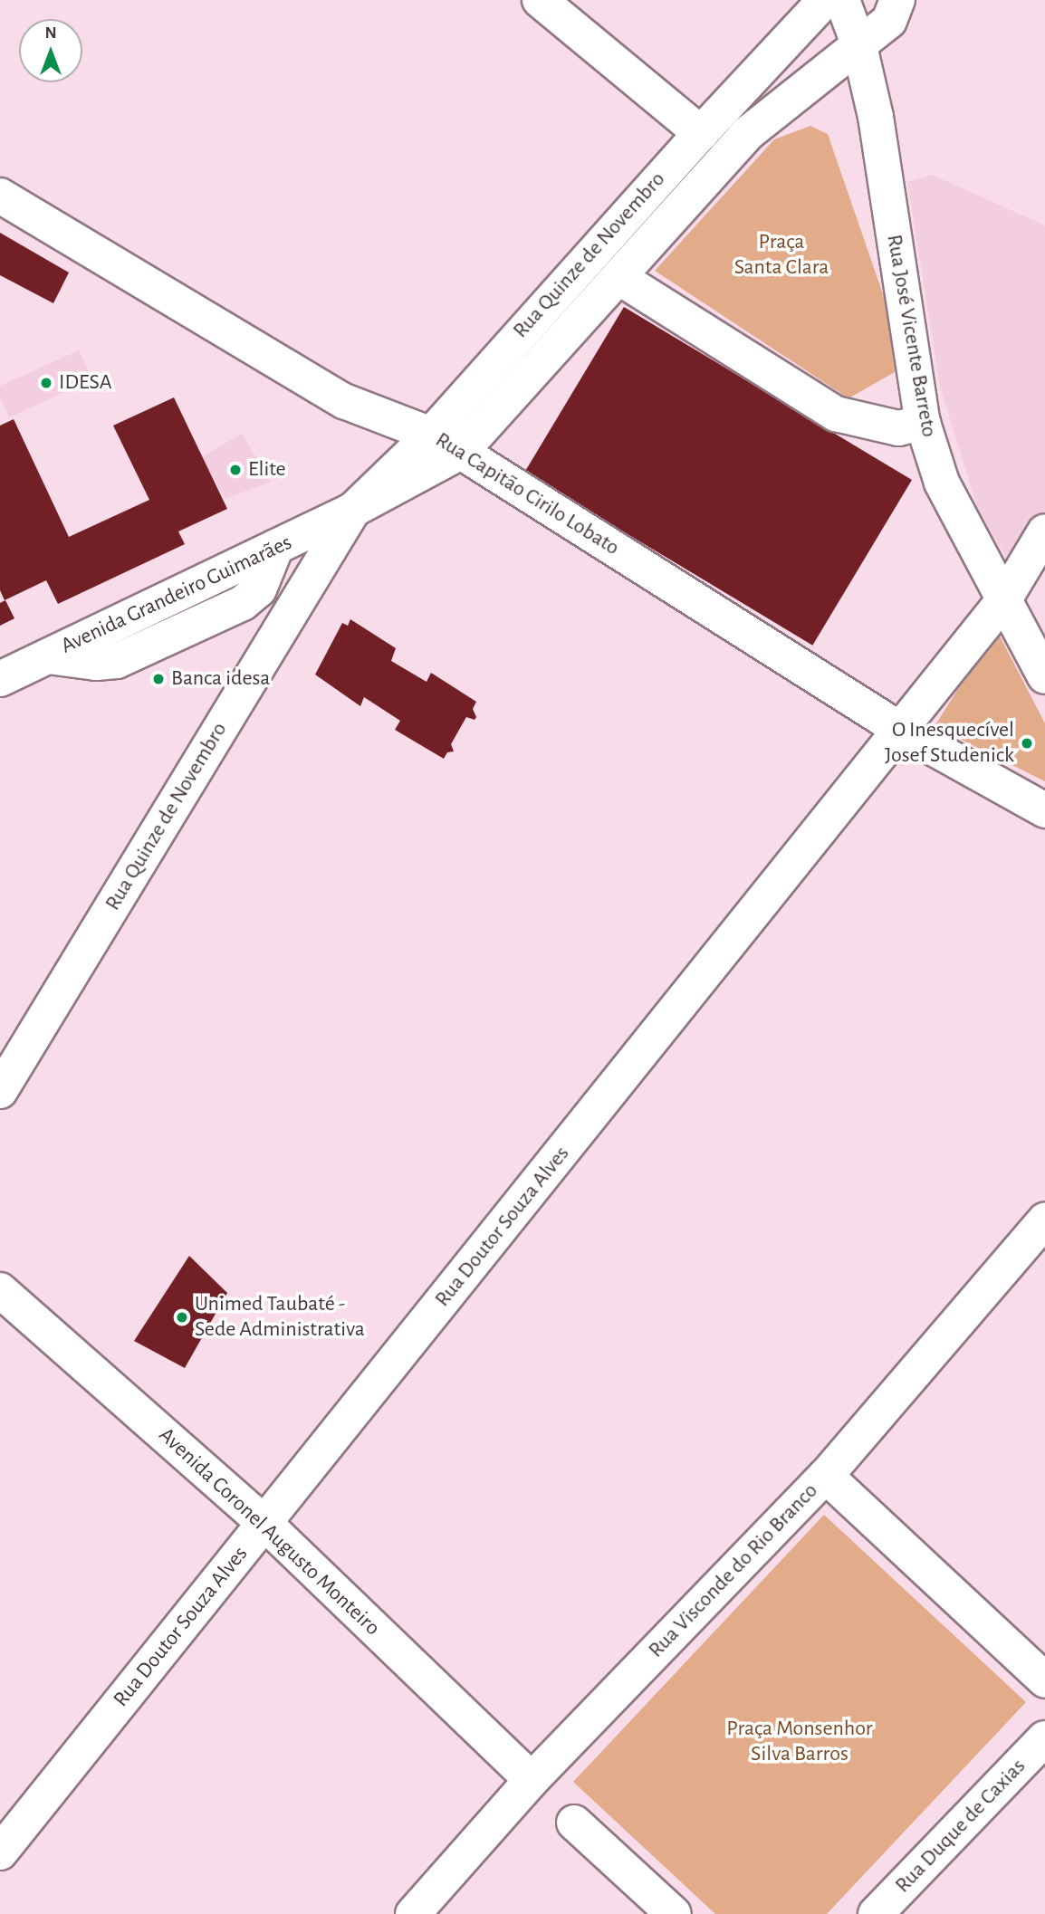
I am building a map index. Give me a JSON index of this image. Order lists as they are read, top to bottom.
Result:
{
  "streets": {
    "main road": [
      "Rua Quinze de Novembro",
      "Rua José Vicente Barreto",
      "Rua Capitão Cirilo Lobato",
      "Avenida Grandeiro Guimarães",
      "Rua Doutor Souza Alves",
      "Avenida Coronel Augusto Monteiro",
      "Rua Visconde do Rio Branco",
      "Rua Duque de Caxias"
    ]
  },
  "crossings": [
    ["Rua Quinze de Novembro", "Rua José Vicente Barreto"],
    ["Rua Quinze de Novembro", "Rua Capitão Cirilo Lobato"],
    ["Rua Quinze de Novembro", "Avenida Grandeiro Guimarães"],
    ["Rua José Vicente Barreto", "Rua Doutor Souza Alves"],
    ["Rua Capitão Cirilo Lobato", "Rua Doutor Souza Alves"],
    ["Rua Doutor Souza Alves", "Avenida Coronel Augusto Monteiro"],
    ["Avenida Coronel Augusto Monteiro", "Rua Visconde do Rio Branco"]
  ],
  "parks": ["Praça Santa Clara", "Praça Monsenhor Silva Barros"],
  "places": [
    "IDESA",
    "Elite",
    "Banca idesa",
    "O Inesquecível Josef Studenick",
    "Unimed Taubaté - Sede Administrativa"
  ],
  "north": "top"
}
